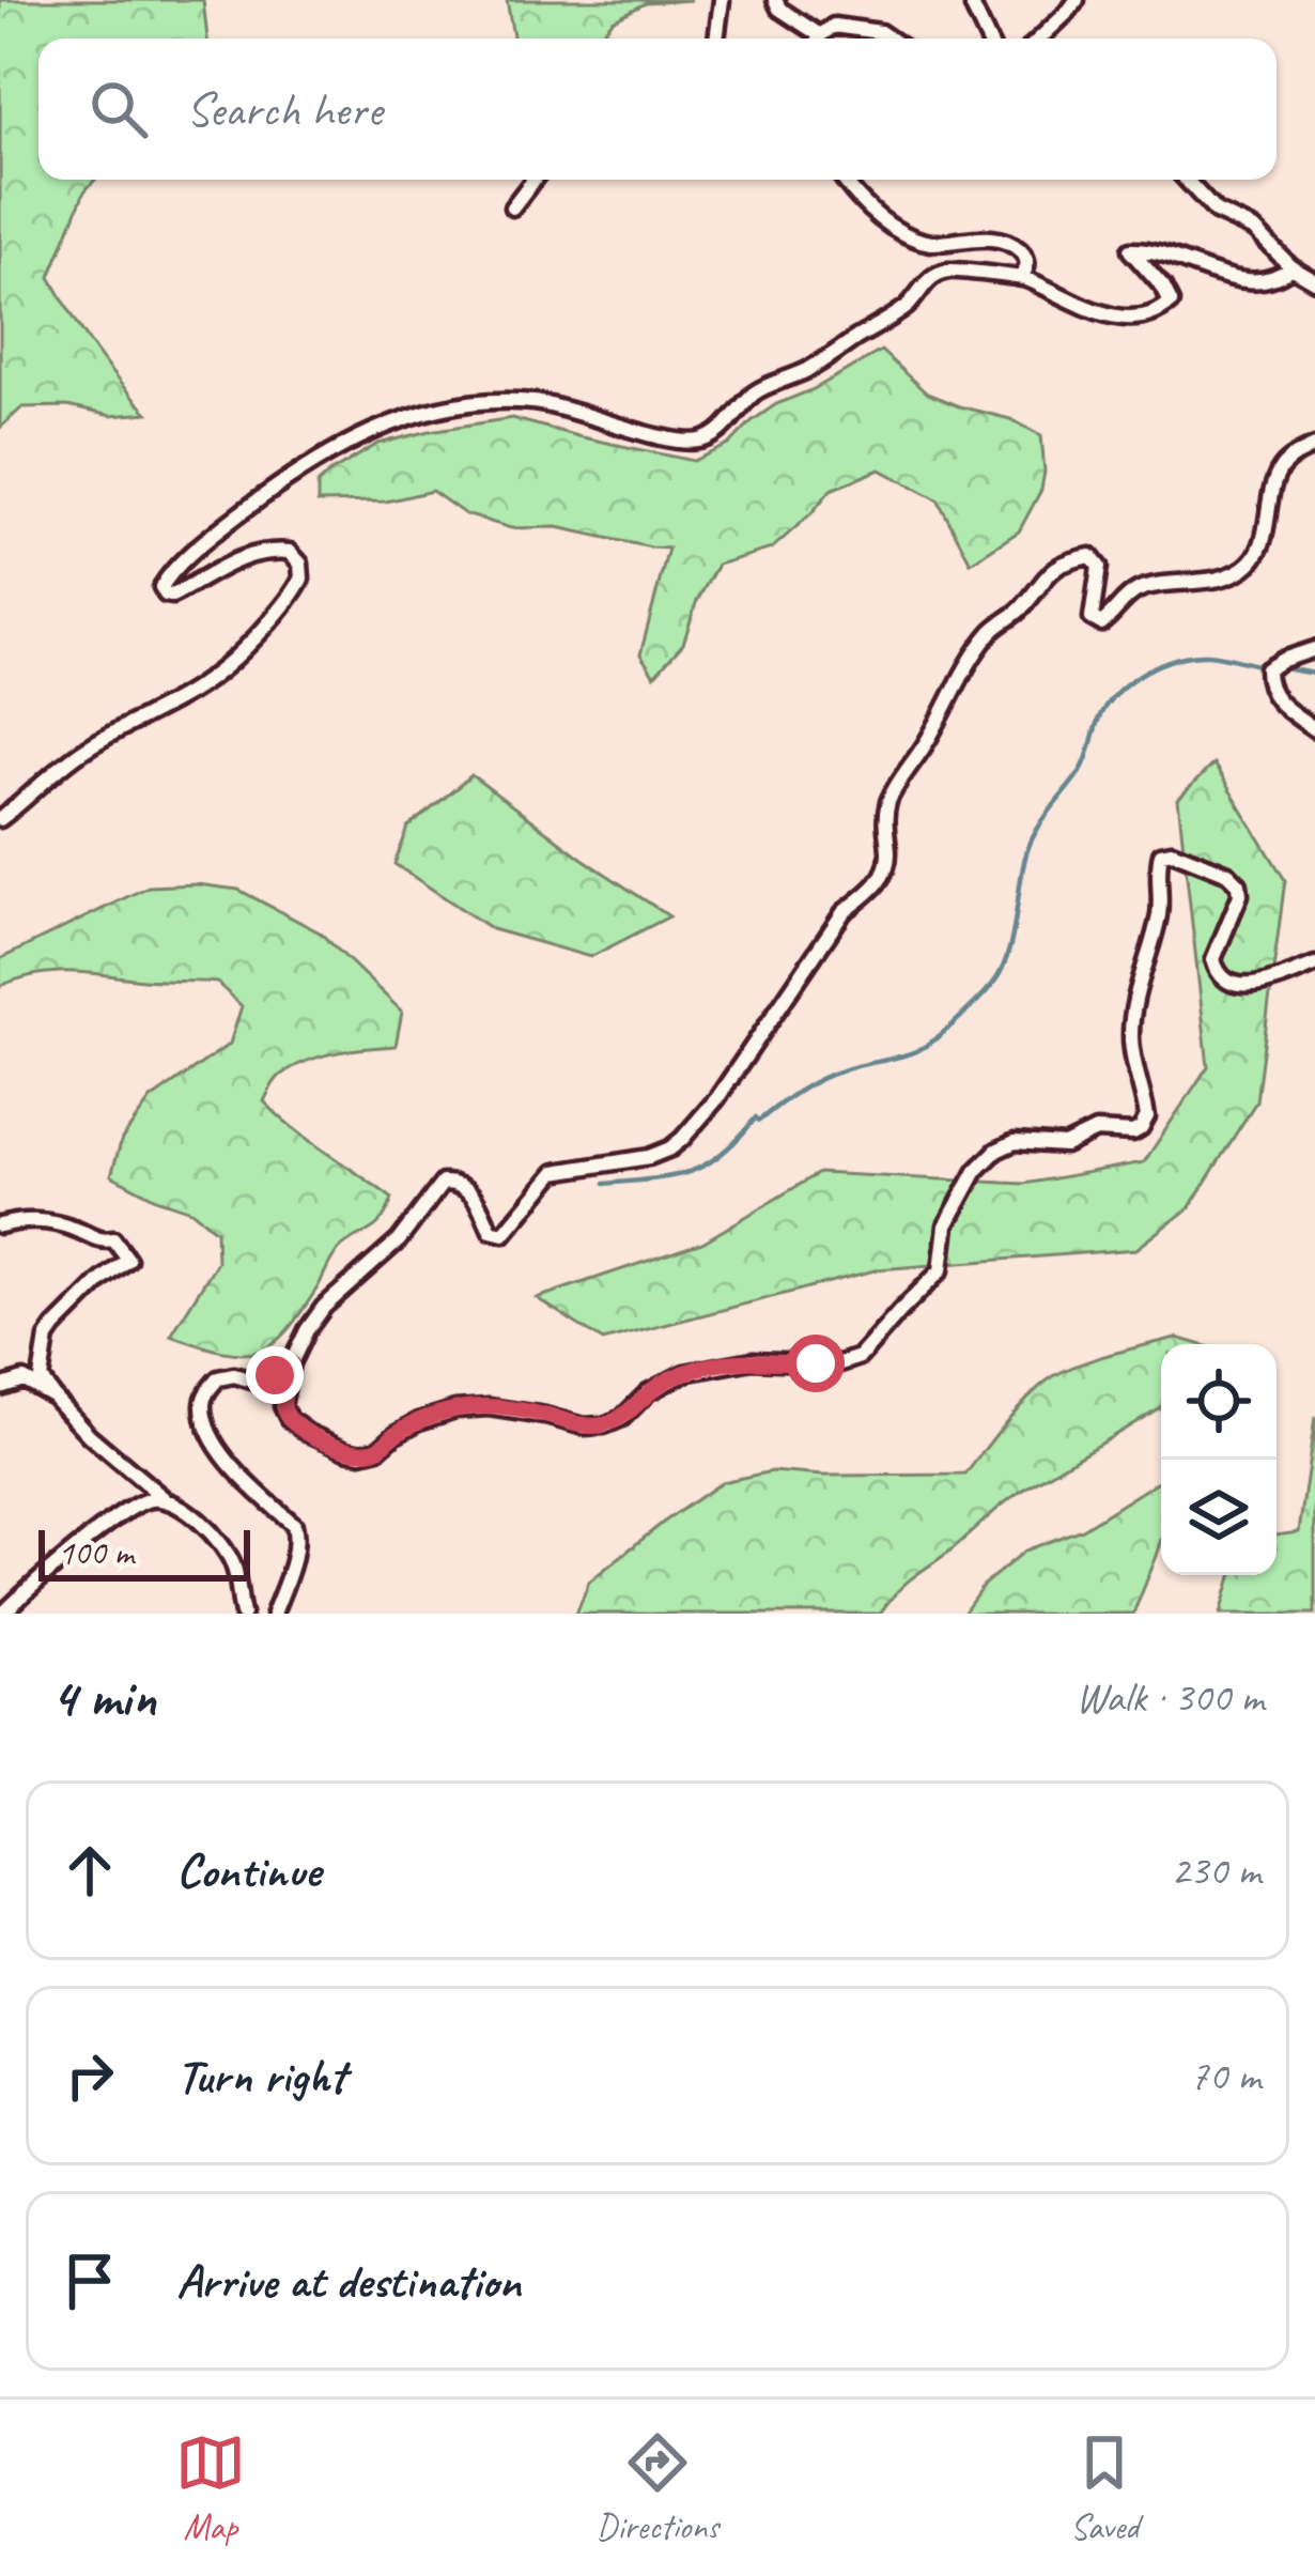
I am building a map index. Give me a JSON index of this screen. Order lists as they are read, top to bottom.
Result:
{
  "scale_bar": "100 m",
  "page": {
    "search": "Search here",
    "scale": "100 m",
    "heading": ["4 min", "Walk · 300 m"],
    "list": [
      ["Continue", "230 m"],
      ["Turn right", "70 m"],
      "Arrive at destination"
    ],
    "nav": ["Map", "Directions", "Saved"]
  }
}
